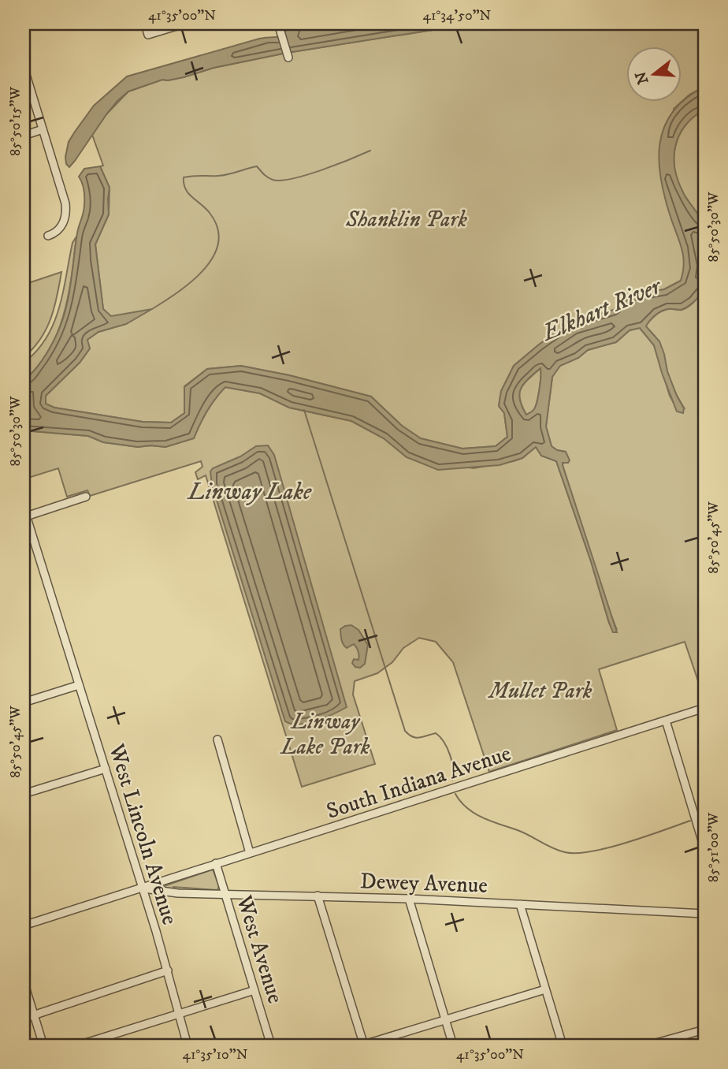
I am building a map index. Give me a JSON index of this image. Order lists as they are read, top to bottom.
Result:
{
  "streets": {
    "street": [
      "South Indiana Avenue",
      "West Lincoln Avenue",
      "Dewey Avenue",
      "West Avenue"
    ]
  },
  "crossings": [
    ["South Indiana Avenue", "West Lincoln Avenue"],
    ["South Indiana Avenue", "Dewey Avenue"],
    ["South Indiana Avenue", "West Avenue"],
    ["West Lincoln Avenue", "Dewey Avenue"],
    ["Dewey Avenue", "West Avenue"]
  ],
  "water": ["Elkhart River", "Linway Lake"],
  "parks": ["Shanklin Park", "Mullet Park", "Linway Lake Park"],
  "north": "left",
  "coordinates": [
    "41°35'00\"N",
    "41°34'50\"N",
    "85°50'15\"W",
    "85°50'30\"W",
    "85°50'45\"W",
    "85°51'00\"W",
    "41°35'10\"N"
  ]
}
